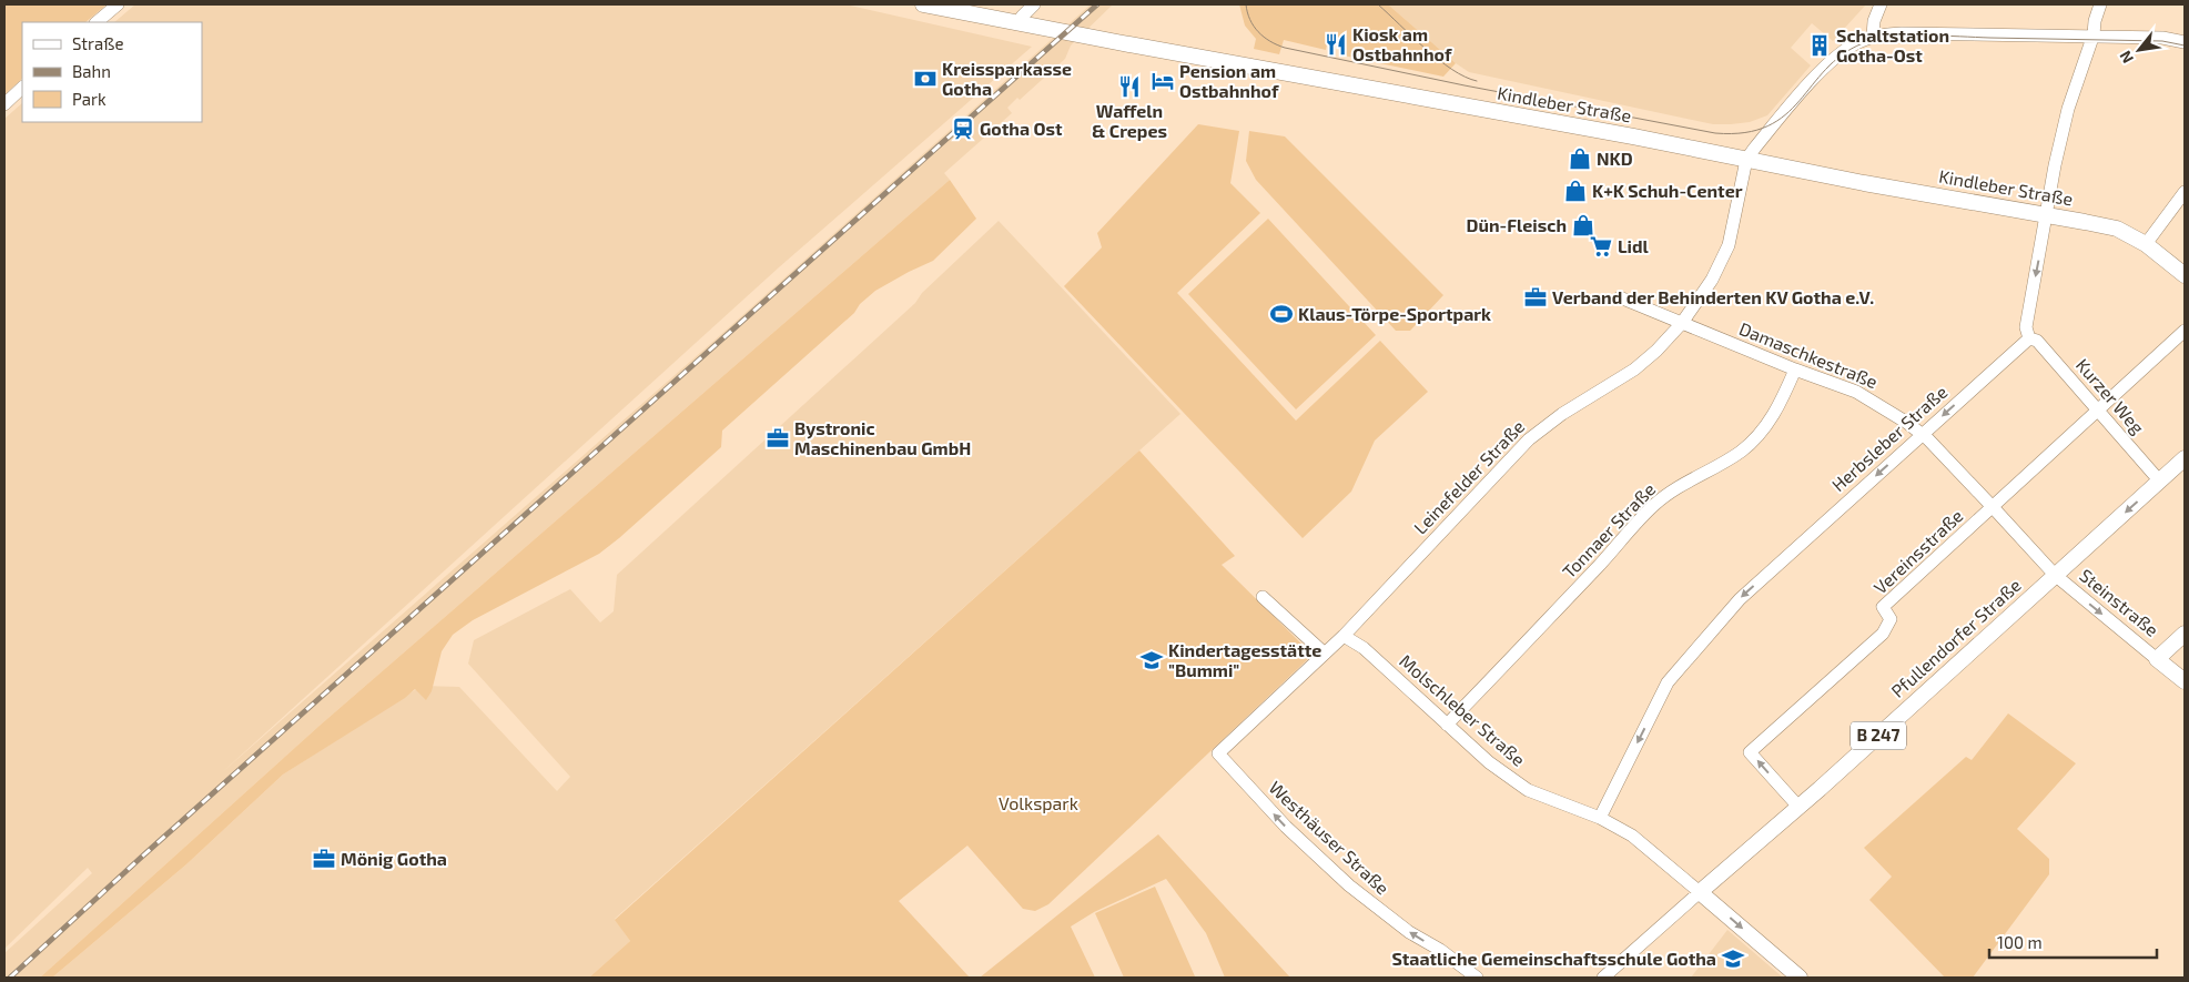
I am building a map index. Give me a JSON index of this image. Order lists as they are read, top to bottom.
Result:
{
  "streets": {
    "main road": [
      "Kindleber Straße",
      "Steinstraße",
      "Pfullendorfer Straße",
      "B 247"
    ],
    "street": [
      "Damaschkestraße",
      "Kurzer Weg",
      "Herbsleber Straße",
      "Leinefelder Straße",
      "Tonnaer Straße",
      "Vereinsstraße",
      "Molschleber Straße",
      "Westhäuser Straße"
    ]
  },
  "crossings": [
    ["Kindleber Straße", "Leinefelder Straße"],
    ["Damaschkestraße", "Herbsleber Straße"],
    ["Damaschkestraße", "Leinefelder Straße"],
    ["Damaschkestraße", "Tonnaer Straße"],
    ["Damaschkestraße", "Vereinsstraße"],
    ["Damaschkestraße", "Steinstraße"],
    ["Damaschkestraße", "Pfullendorfer Straße"],
    ["Kurzer Weg", "Herbsleber Straße"],
    ["Kurzer Weg", "Vereinsstraße"],
    ["Kurzer Weg", "Pfullendorfer Straße"],
    ["Herbsleber Straße", "Molschleber Straße"],
    ["Leinefelder Straße", "Molschleber Straße"],
    ["Leinefelder Straße", "Westhäuser Straße"],
    ["Tonnaer Straße", "Molschleber Straße"],
    ["Vereinsstraße", "Pfullendorfer Straße"],
    ["Steinstraße", "Pfullendorfer Straße"],
    ["Pfullendorfer Straße", "Molschleber Straße"]
  ],
  "one_way": [
    "Herbsleber Straße",
    "Vereinsstraße",
    "Steinstraße",
    "Westhäuser Straße"
  ],
  "parks": ["Volkspark"],
  "places": {
    "restaurant": ["Kiosk am Ostbahnhof", "Waffeln & Crepes"],
    "building": ["Schaltstation Gotha-Ost"],
    "bank": ["Kreissparkasse Gotha"],
    "hotel": ["Pension am Ostbahnhof"],
    "station": ["Gotha Ost"],
    "shop": ["NKD", "K+K Schuh-Center", "Dün-Fleisch"],
    "supermarket": ["Lidl"],
    "office": ["Verband der Behinderten KV Gotha e.V.", "Bystronic Maschinenbau GmbH", "Mönig Gotha"],
    "sports": ["Klaus-Törpe-Sportpark"],
    "school or university": ["Kindertagesstätte \"Bummi\"", "Staatliche Gemeinschaftsschule Gotha"]
  },
  "legend": ["Straße", "Bahn", "Park"],
  "scale_bar": "100 m",
  "north": "bottom left"
}
